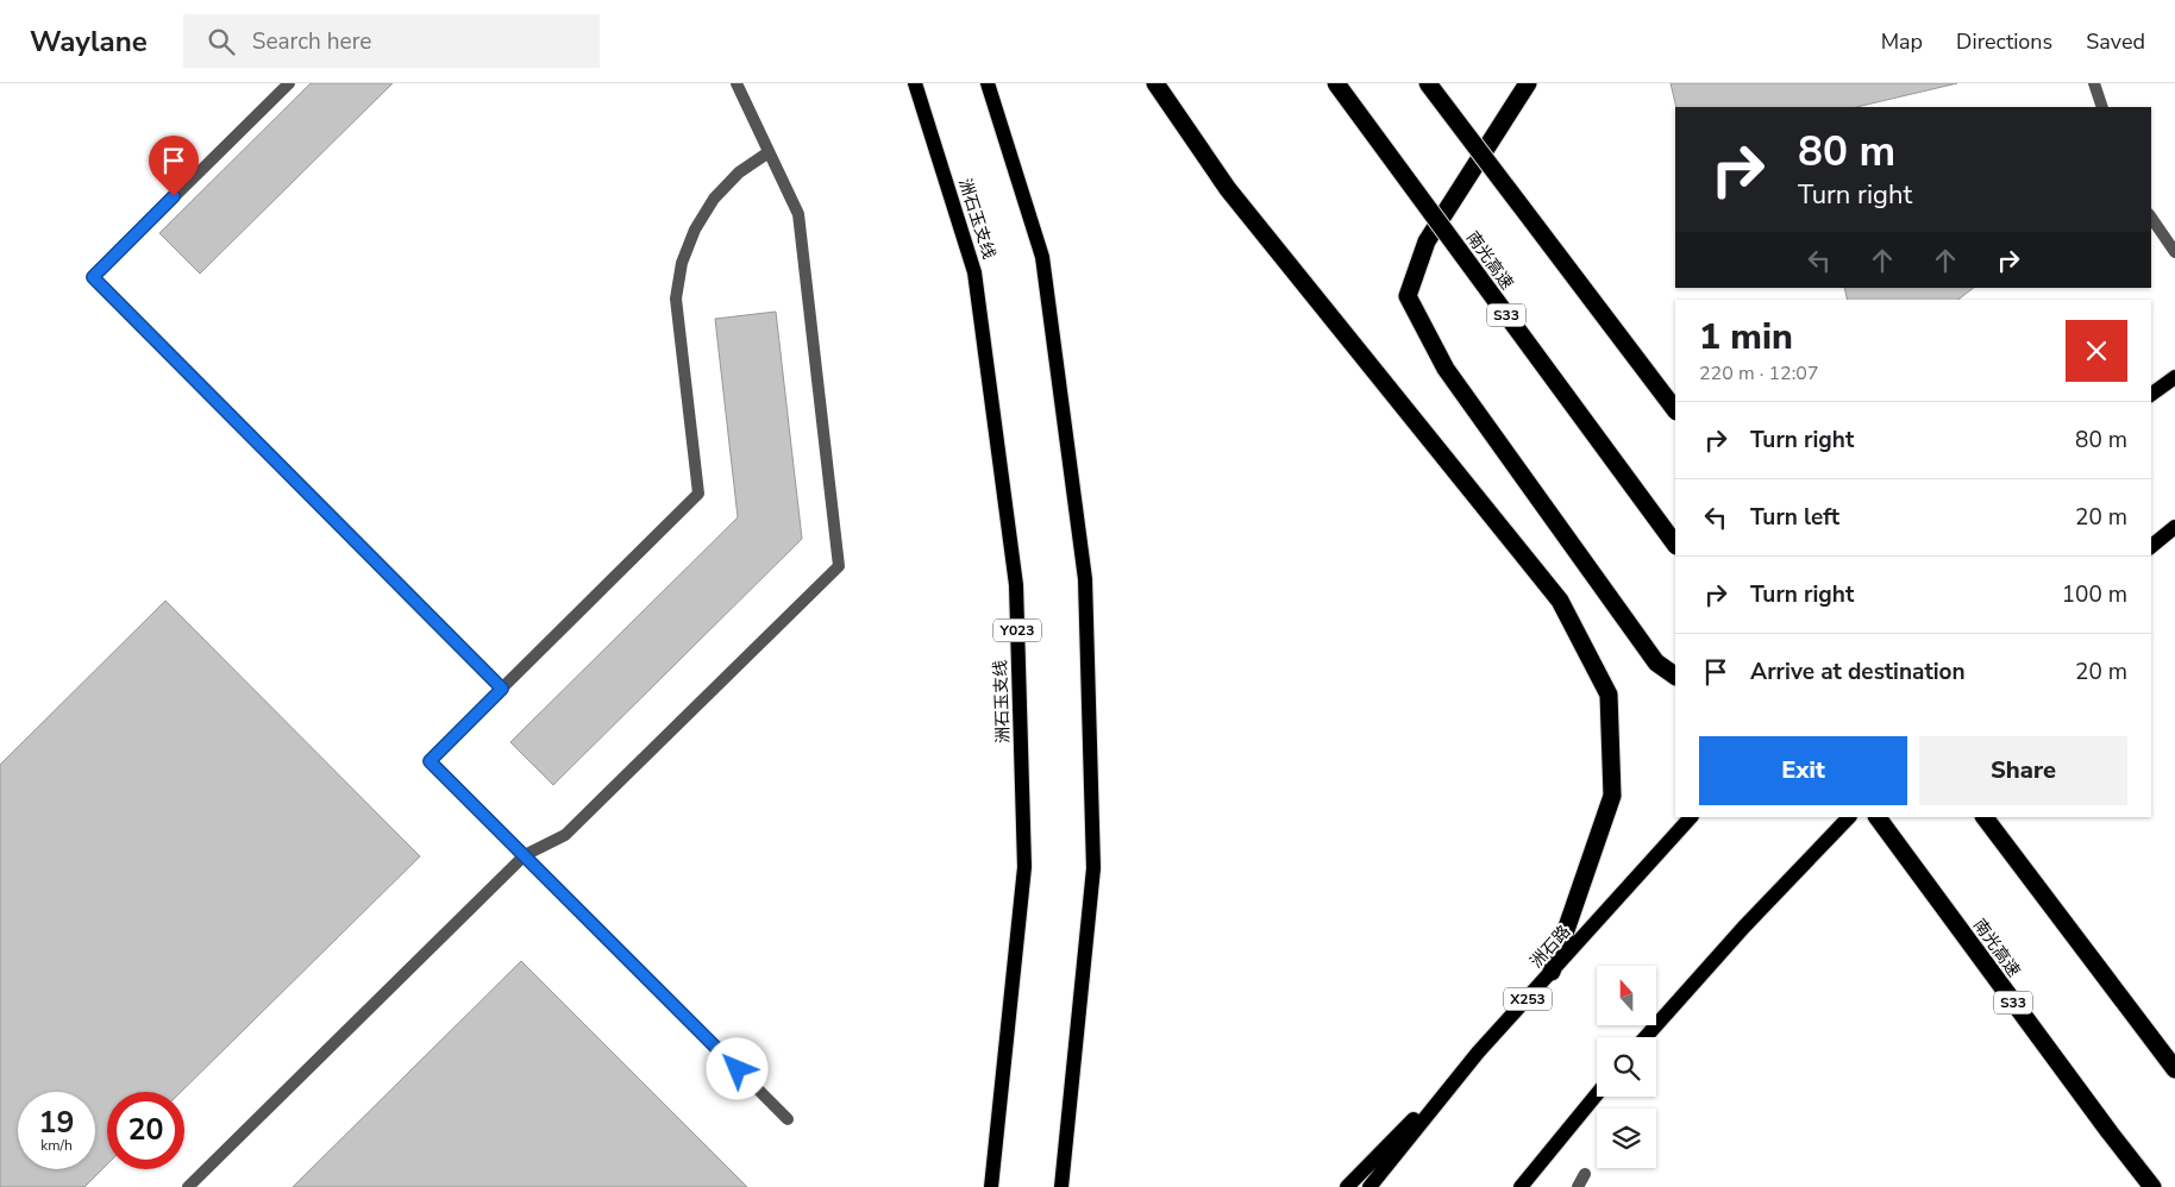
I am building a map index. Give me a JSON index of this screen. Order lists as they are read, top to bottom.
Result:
{
  "streets": {
    "highway": ["南光高速", "S33"],
    "main road": [
      "洲石玉支线",
      "Y023",
      "洲石路",
      "X253"
    ]
  },
  "north": "top",
  "page": {
    "header": "Waylane",
    "search": "Search here",
    "nav": ["Map", "Directions", "Saved"],
    "turn": ["80 m", "Turn right"],
    "heading": ["1 min", "220 m · 12:07"],
    "list": [
      {
        "name": "Turn right",
        "value": "80 m"
      },
      {
        "name": "Turn left",
        "value": "20 m"
      },
      {
        "name": "Turn right",
        "value": "100 m"
      },
      {
        "name": "Arrive at destination",
        "value": "20 m"
      }
    ],
    "buttons": ["Exit", "Share"],
    "speed": "19 km/h",
    "limit": "20"
  }
}
